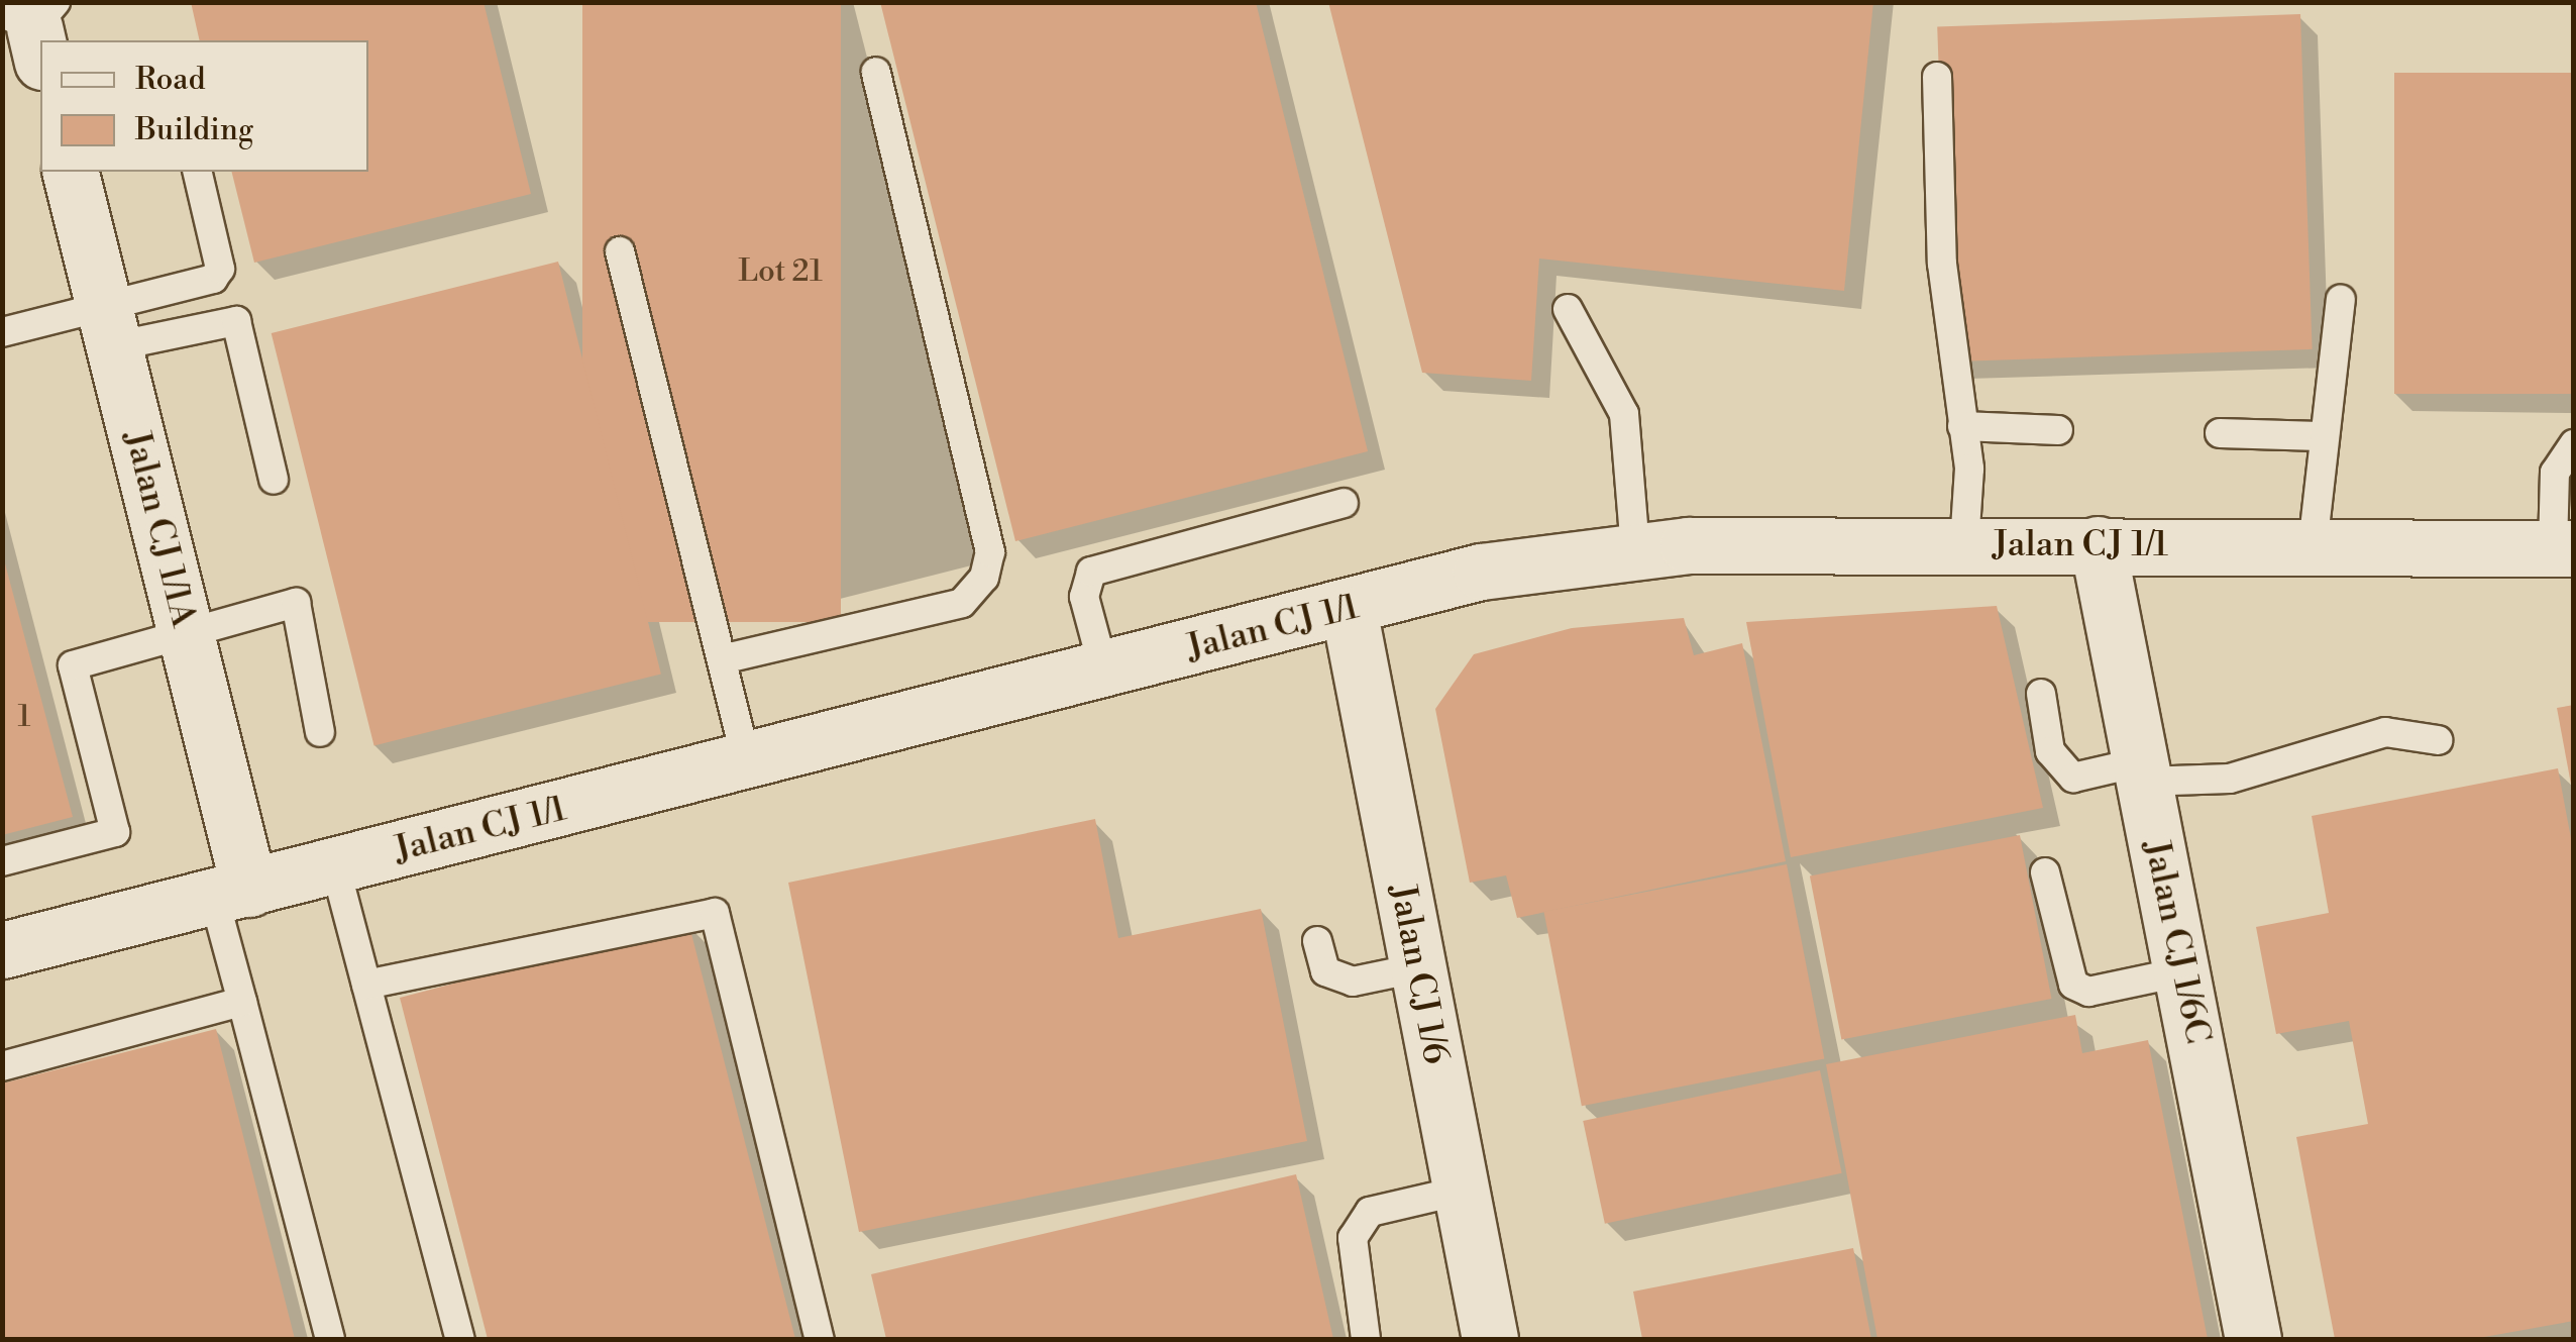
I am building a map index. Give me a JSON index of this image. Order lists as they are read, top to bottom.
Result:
{
  "streets": {
    "street": [
      "Jalan CJ 1/1A",
      "Jalan CJ 1/1",
      "Jalan CJ 1/6C",
      "Jalan CJ 1/6"
    ]
  },
  "crossings": [
    ["Jalan CJ 1/1A", "Jalan CJ 1/1"],
    ["Jalan CJ 1/1", "Jalan CJ 1/6C"],
    ["Jalan CJ 1/1", "Jalan CJ 1/6"]
  ],
  "house_numbers": ["Lot 21", "1"],
  "legend": ["Road", "Building"]
}
